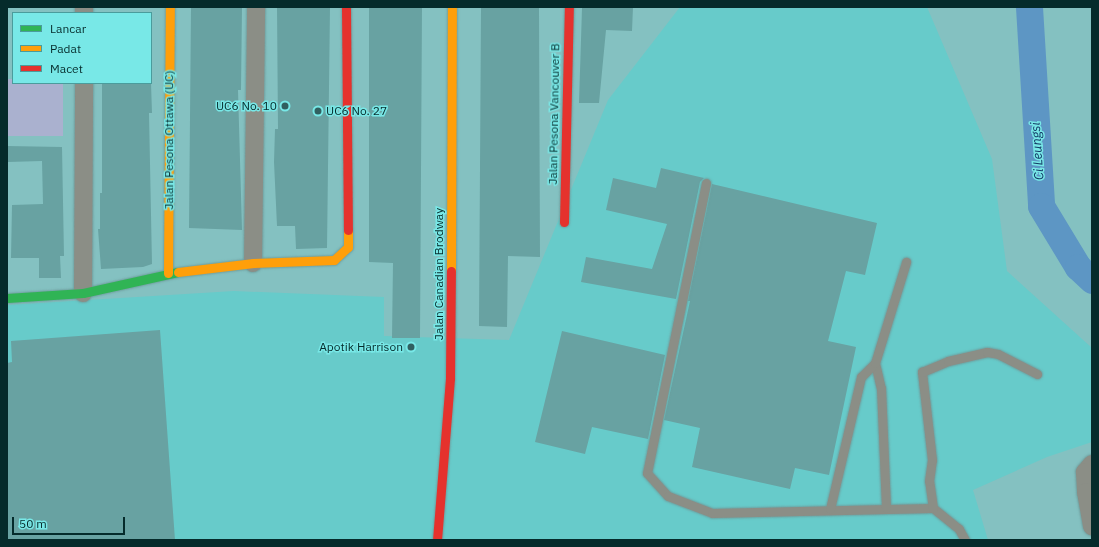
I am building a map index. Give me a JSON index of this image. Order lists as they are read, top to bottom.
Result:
{
  "streets": {
    "street": ["Jalan Pesona Vancouver B", "Jalan Pesona Ottawa (UC)", "Jalan Canadian Brodway"]
  },
  "water": ["Ci Leungsi"],
  "places": ["UC6 No. 10", "UC6 No. 27", "Apotik Harrison"],
  "legend": ["Lancar", "Padat", "Macet"],
  "scale_bar": "50 m"
}
